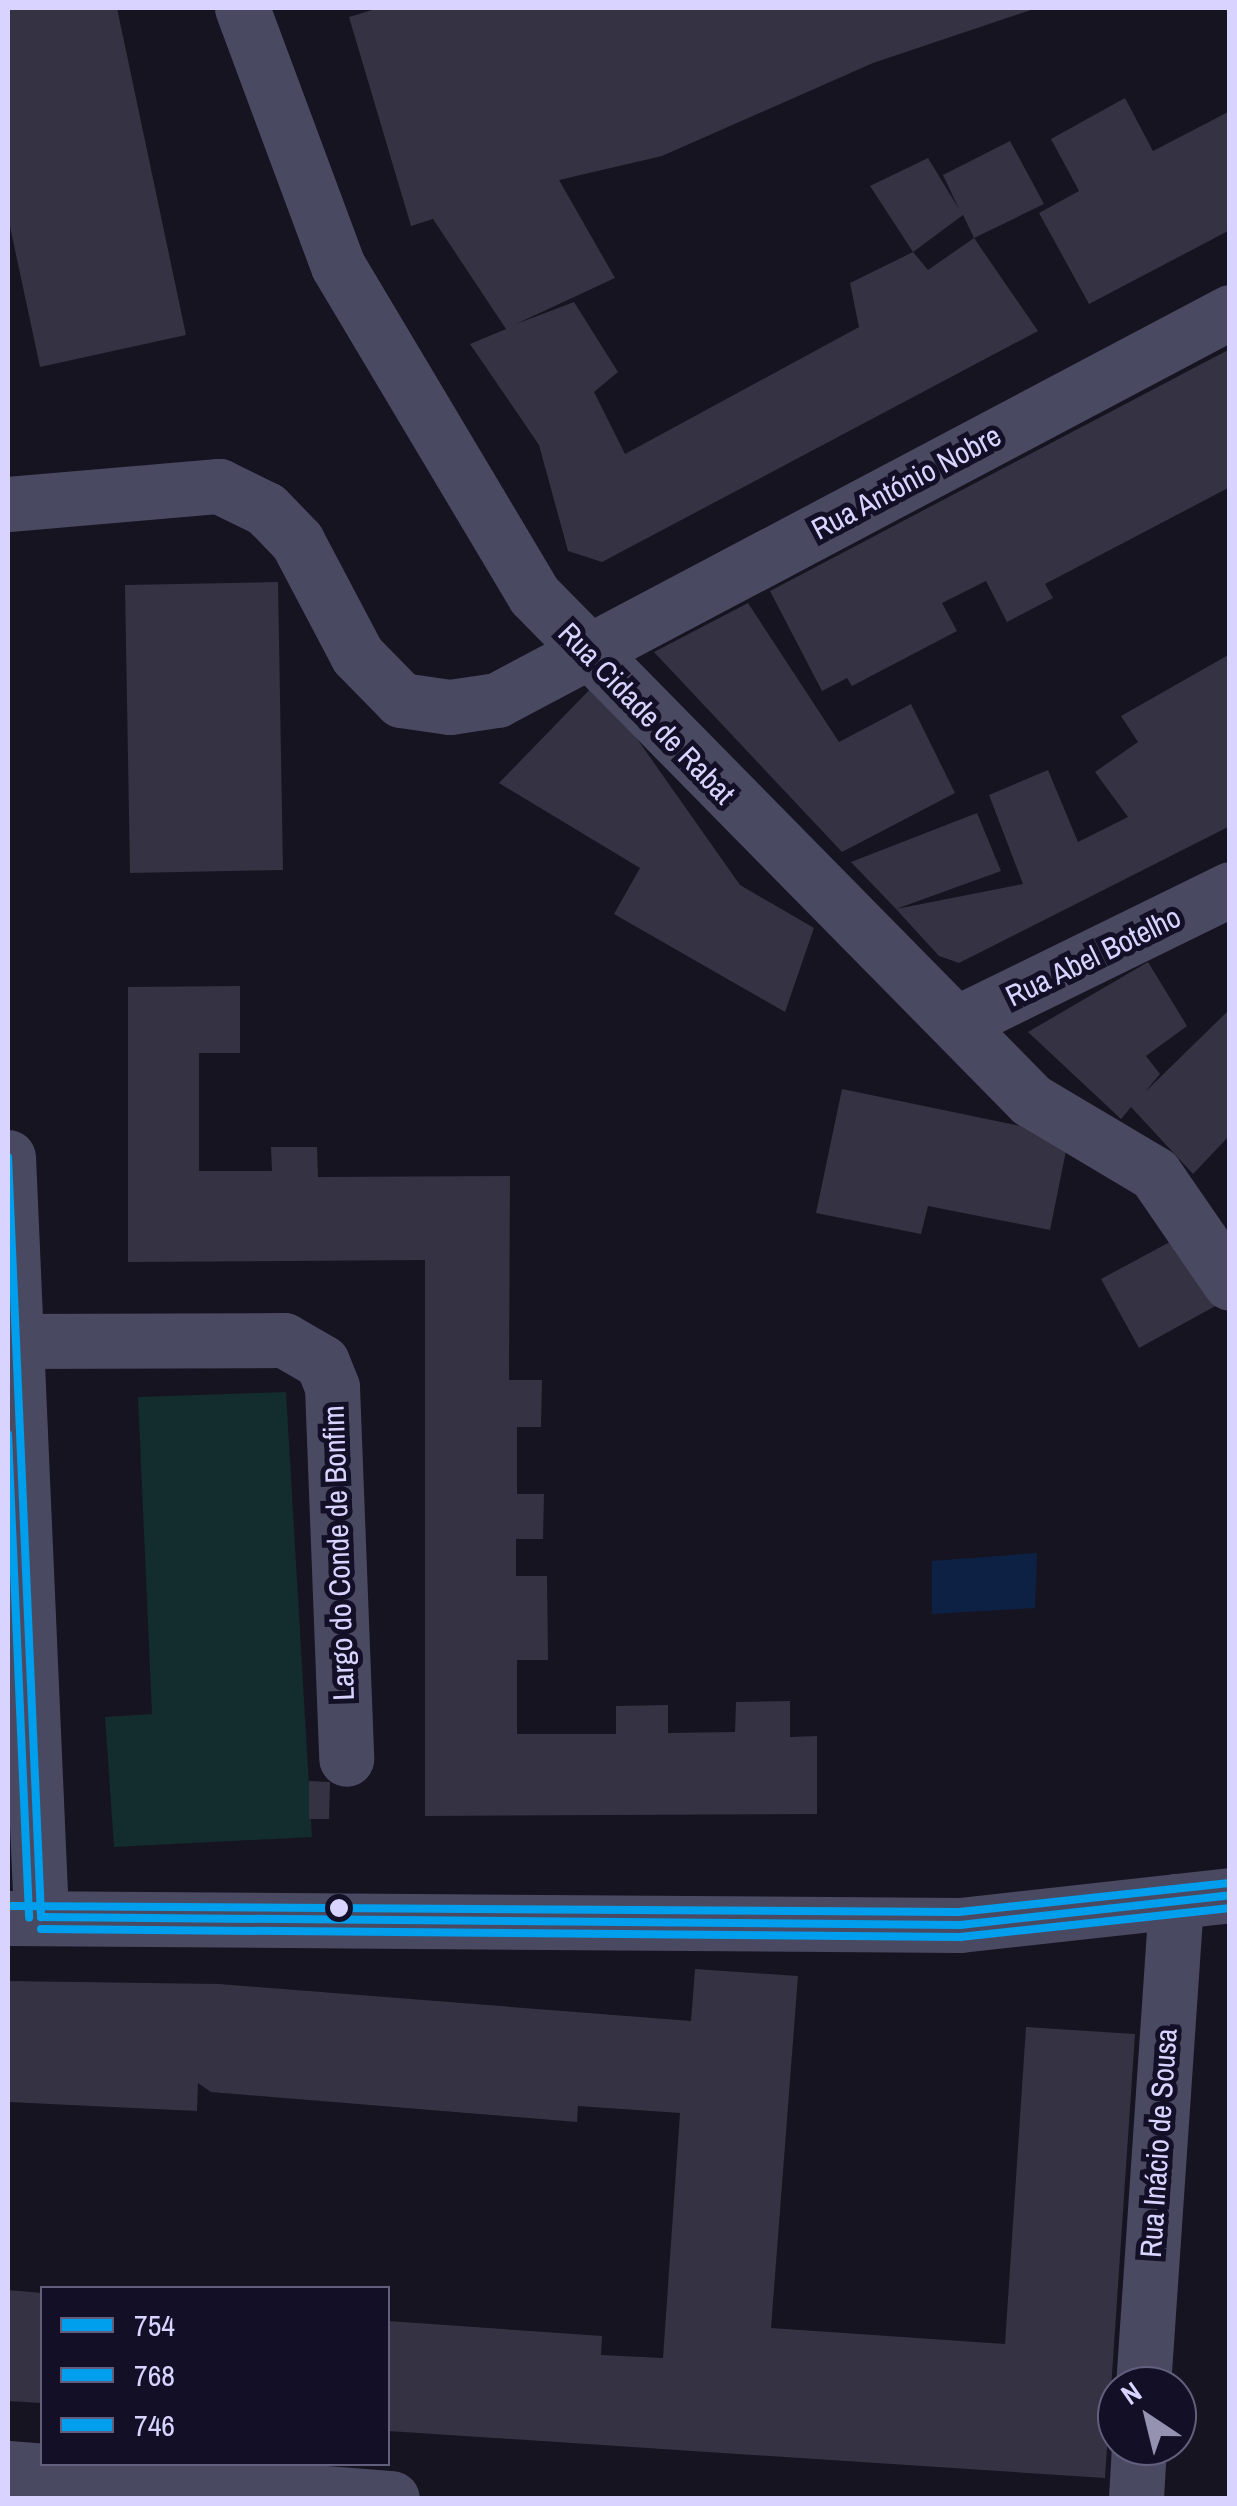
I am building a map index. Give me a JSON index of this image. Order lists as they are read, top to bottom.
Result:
{
  "streets": {
    "street": [
      "Rua António Nobre",
      "Rua Cidade de Rabat",
      "Rua Abel Botelho",
      "Largo do Conde de Bonfim",
      "Rua Inácio de Sousa"
    ]
  },
  "crossings": [
    ["Rua António Nobre", "Rua Cidade de Rabat"],
    ["Rua Cidade de Rabat", "Rua Abel Botelho"]
  ],
  "lines": ["transit line 754", "transit line 768", "transit line 746"],
  "legend": ["754", "768", "746"],
  "north": "top left"
}
